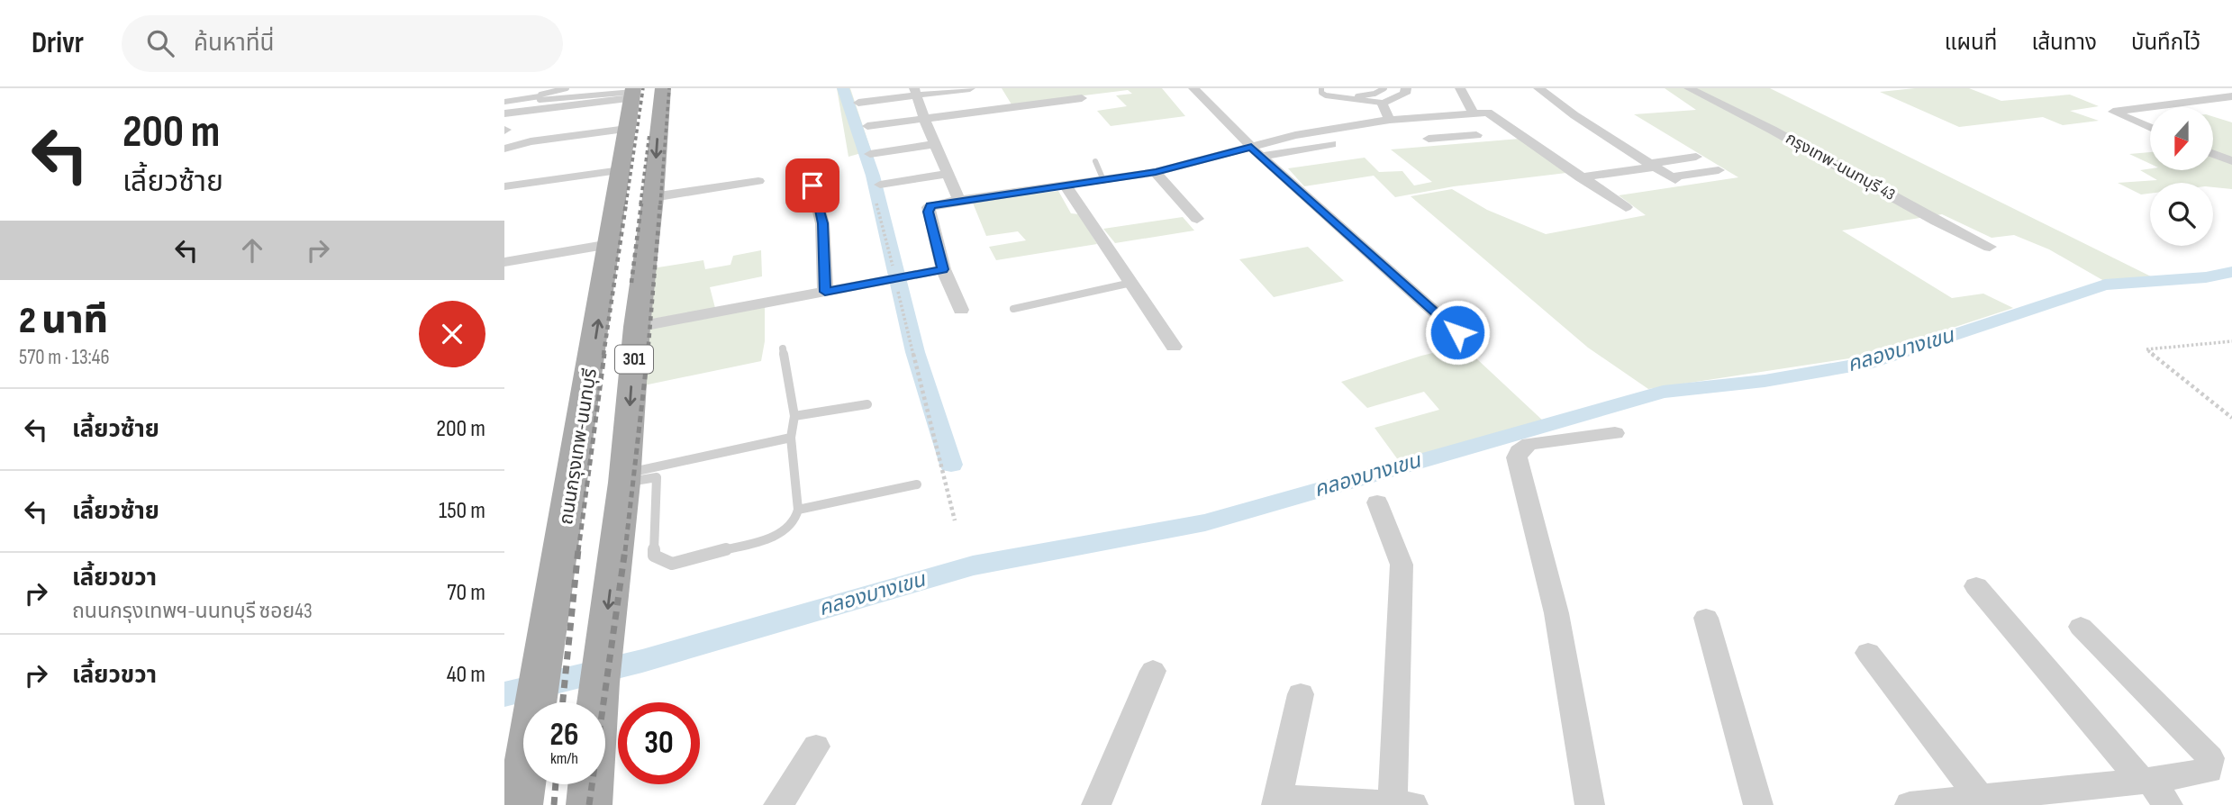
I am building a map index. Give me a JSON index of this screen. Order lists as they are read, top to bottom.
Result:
{
  "streets": {
    "main road": ["301", "ถนนกรุงเทพ-นนทบุรี"],
    "street": ["กรุงเทพ-นนทบุรี 43"]
  },
  "water": ["คลองบางเขน"],
  "north": "bottom",
  "page": {
    "header": "Drivr",
    "search": "ค้นหาที่นี่",
    "nav": ["แผนที่", "เส้นทาง", "บันทึกไว้"],
    "turn": ["200 m", "เลี้ยวซ้าย"],
    "heading": ["2 นาที", "570 m · 13:46"],
    "list": [
      {
        "name": "เลี้ยวซ้าย",
        "value": "200 m"
      },
      {
        "name": "เลี้ยวซ้าย",
        "value": "150 m"
      },
      {
        "name": "เลี้ยวขวา",
        "note": "ถนนกรุงเทพฯ-นนทบุรี ซอย43",
        "value": "70 m"
      },
      {
        "name": "เลี้ยวขวา",
        "value": "40 m"
      }
    ],
    "speed": "26 km/h",
    "limit": "30"
  }
}
